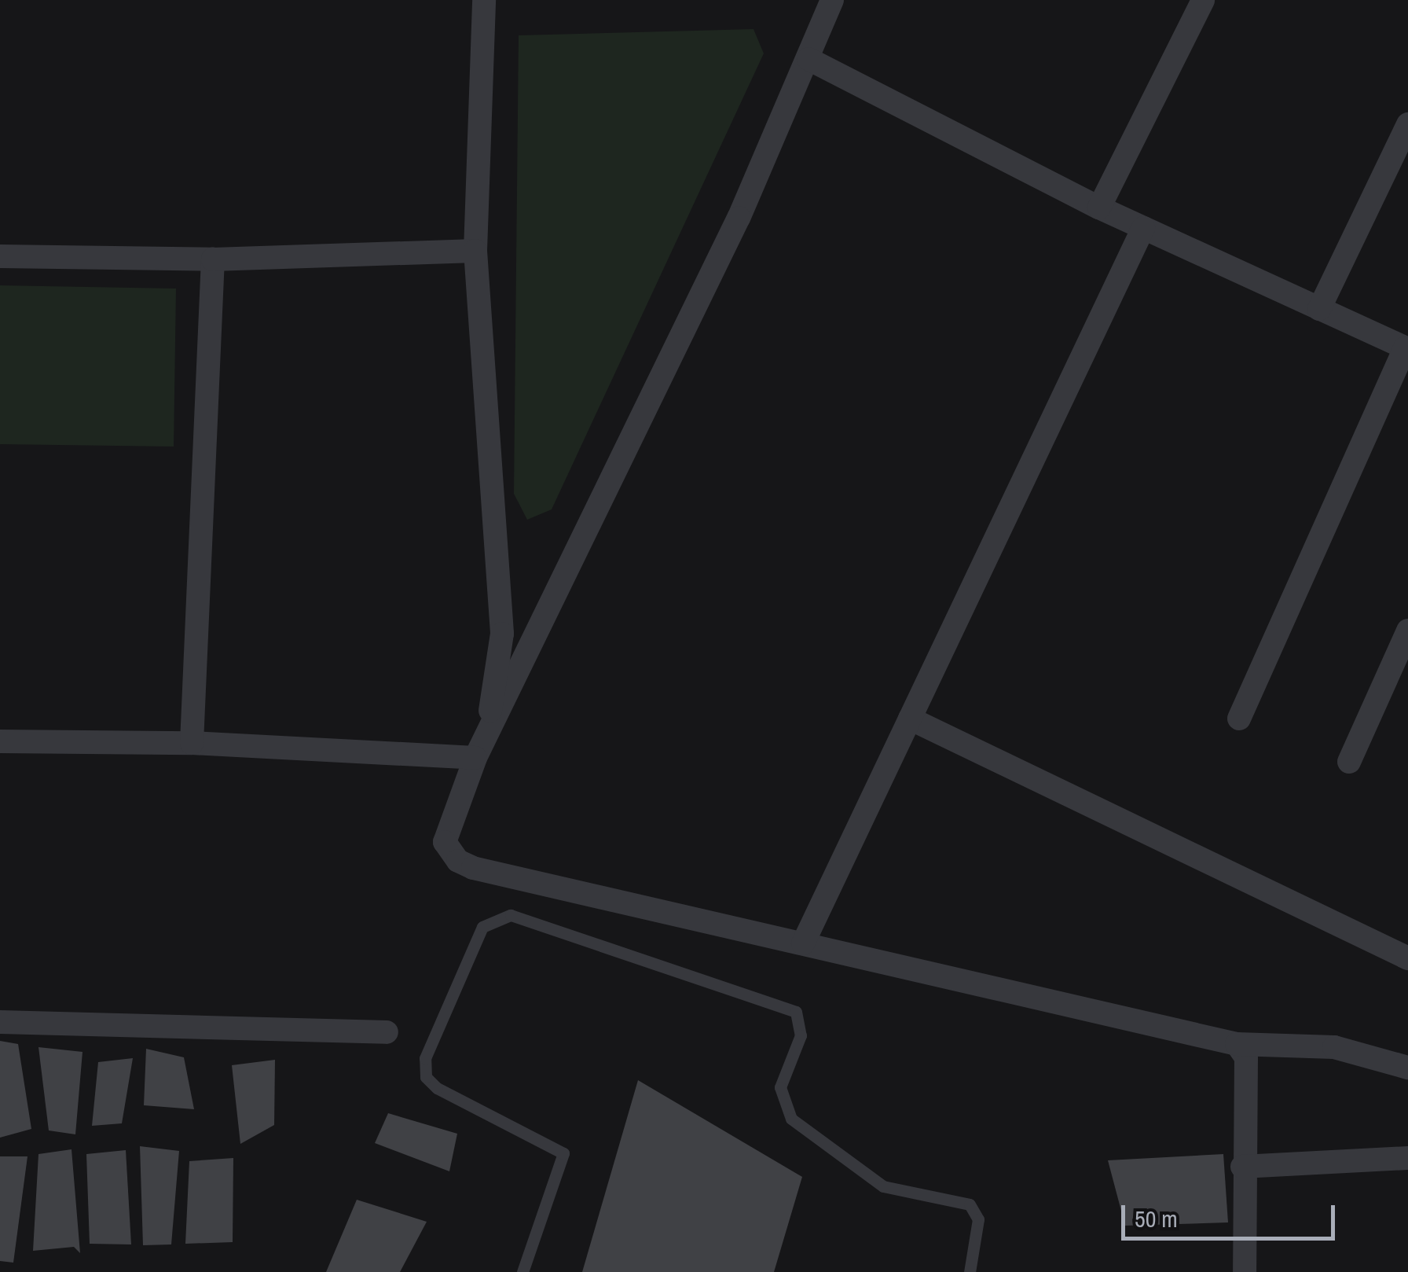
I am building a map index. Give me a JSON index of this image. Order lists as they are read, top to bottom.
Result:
{
  "scale_bar": "50 m"
}
